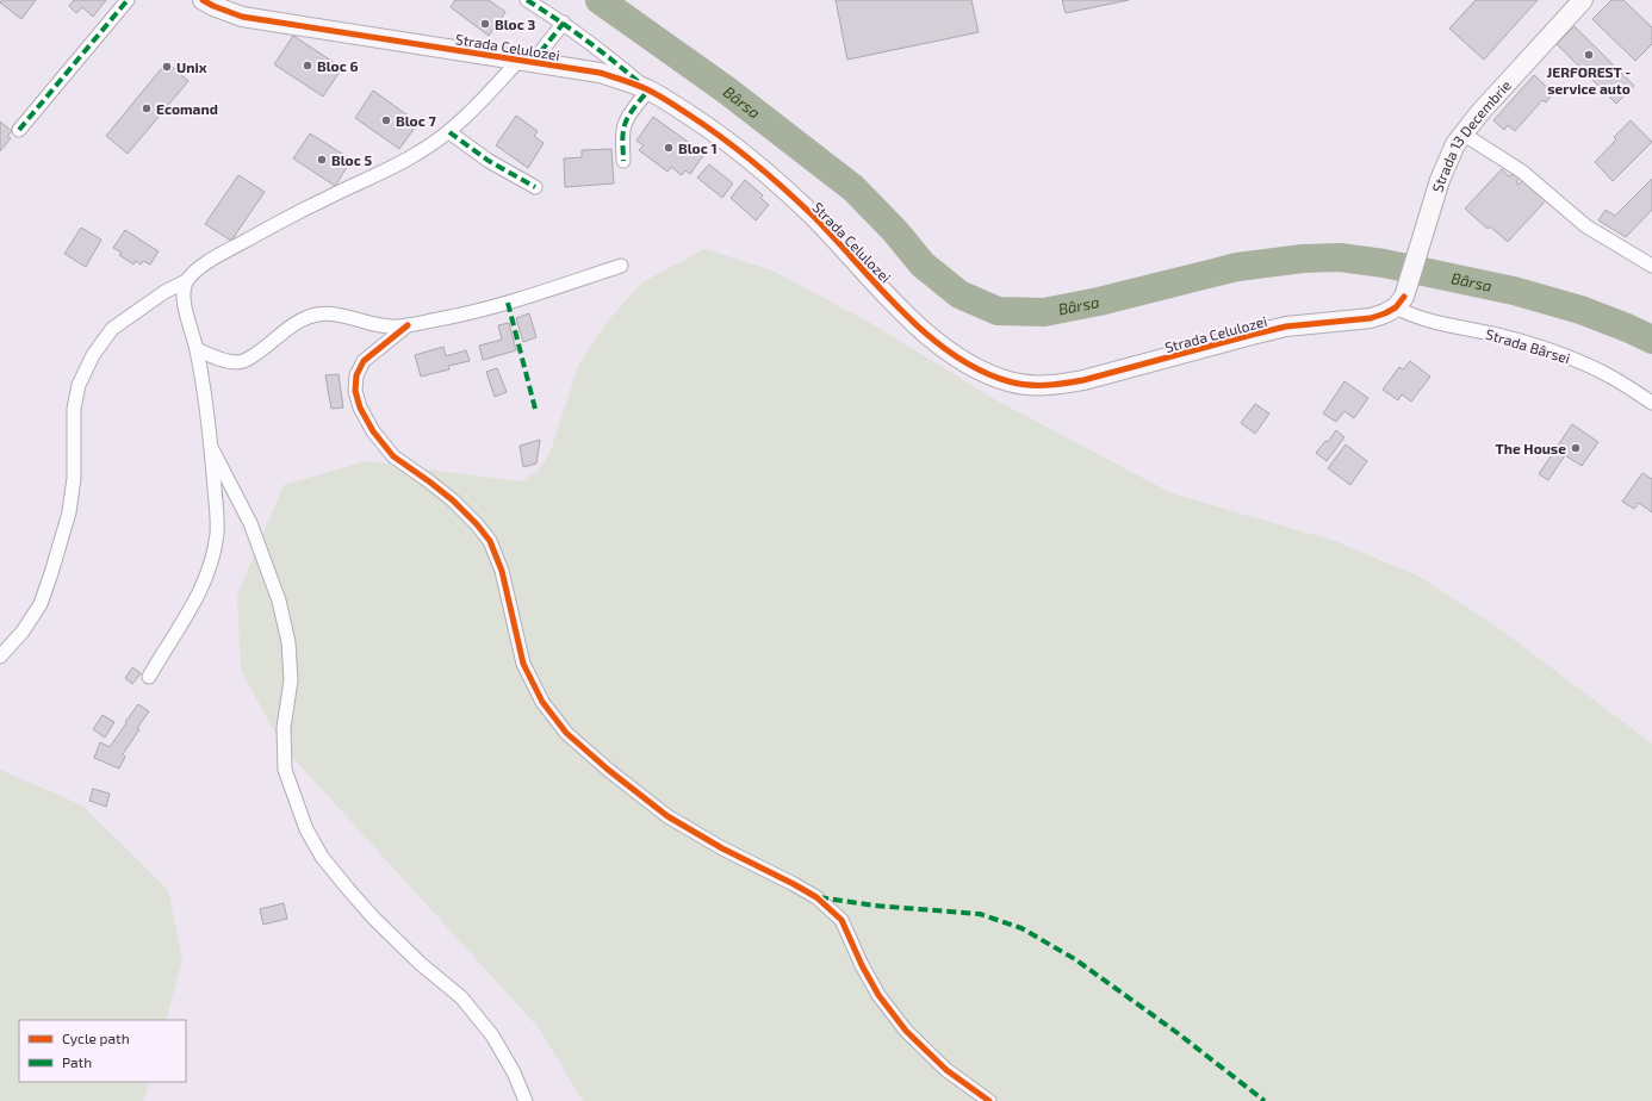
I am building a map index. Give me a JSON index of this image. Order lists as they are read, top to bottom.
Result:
{
  "streets": {
    "street": ["Strada Celulozei", "Strada 13 Decembrie", "Strada Bârsei"]
  },
  "crossings": [
    ["Strada Celulozei", "Strada 13 Decembrie"],
    ["Strada Celulozei", "Strada Bârsei"],
    ["Strada 13 Decembrie", "Strada Bârsei"]
  ],
  "water": ["Bârsa"],
  "places": [
    "Bloc 3",
    "JERFOREST - service auto",
    "Bloc 6",
    "Unix",
    "Ecomand",
    "Bloc 7",
    "Bloc 1",
    "Bloc 5",
    "The House"
  ],
  "legend": ["Cycle path", "Path"]
}
